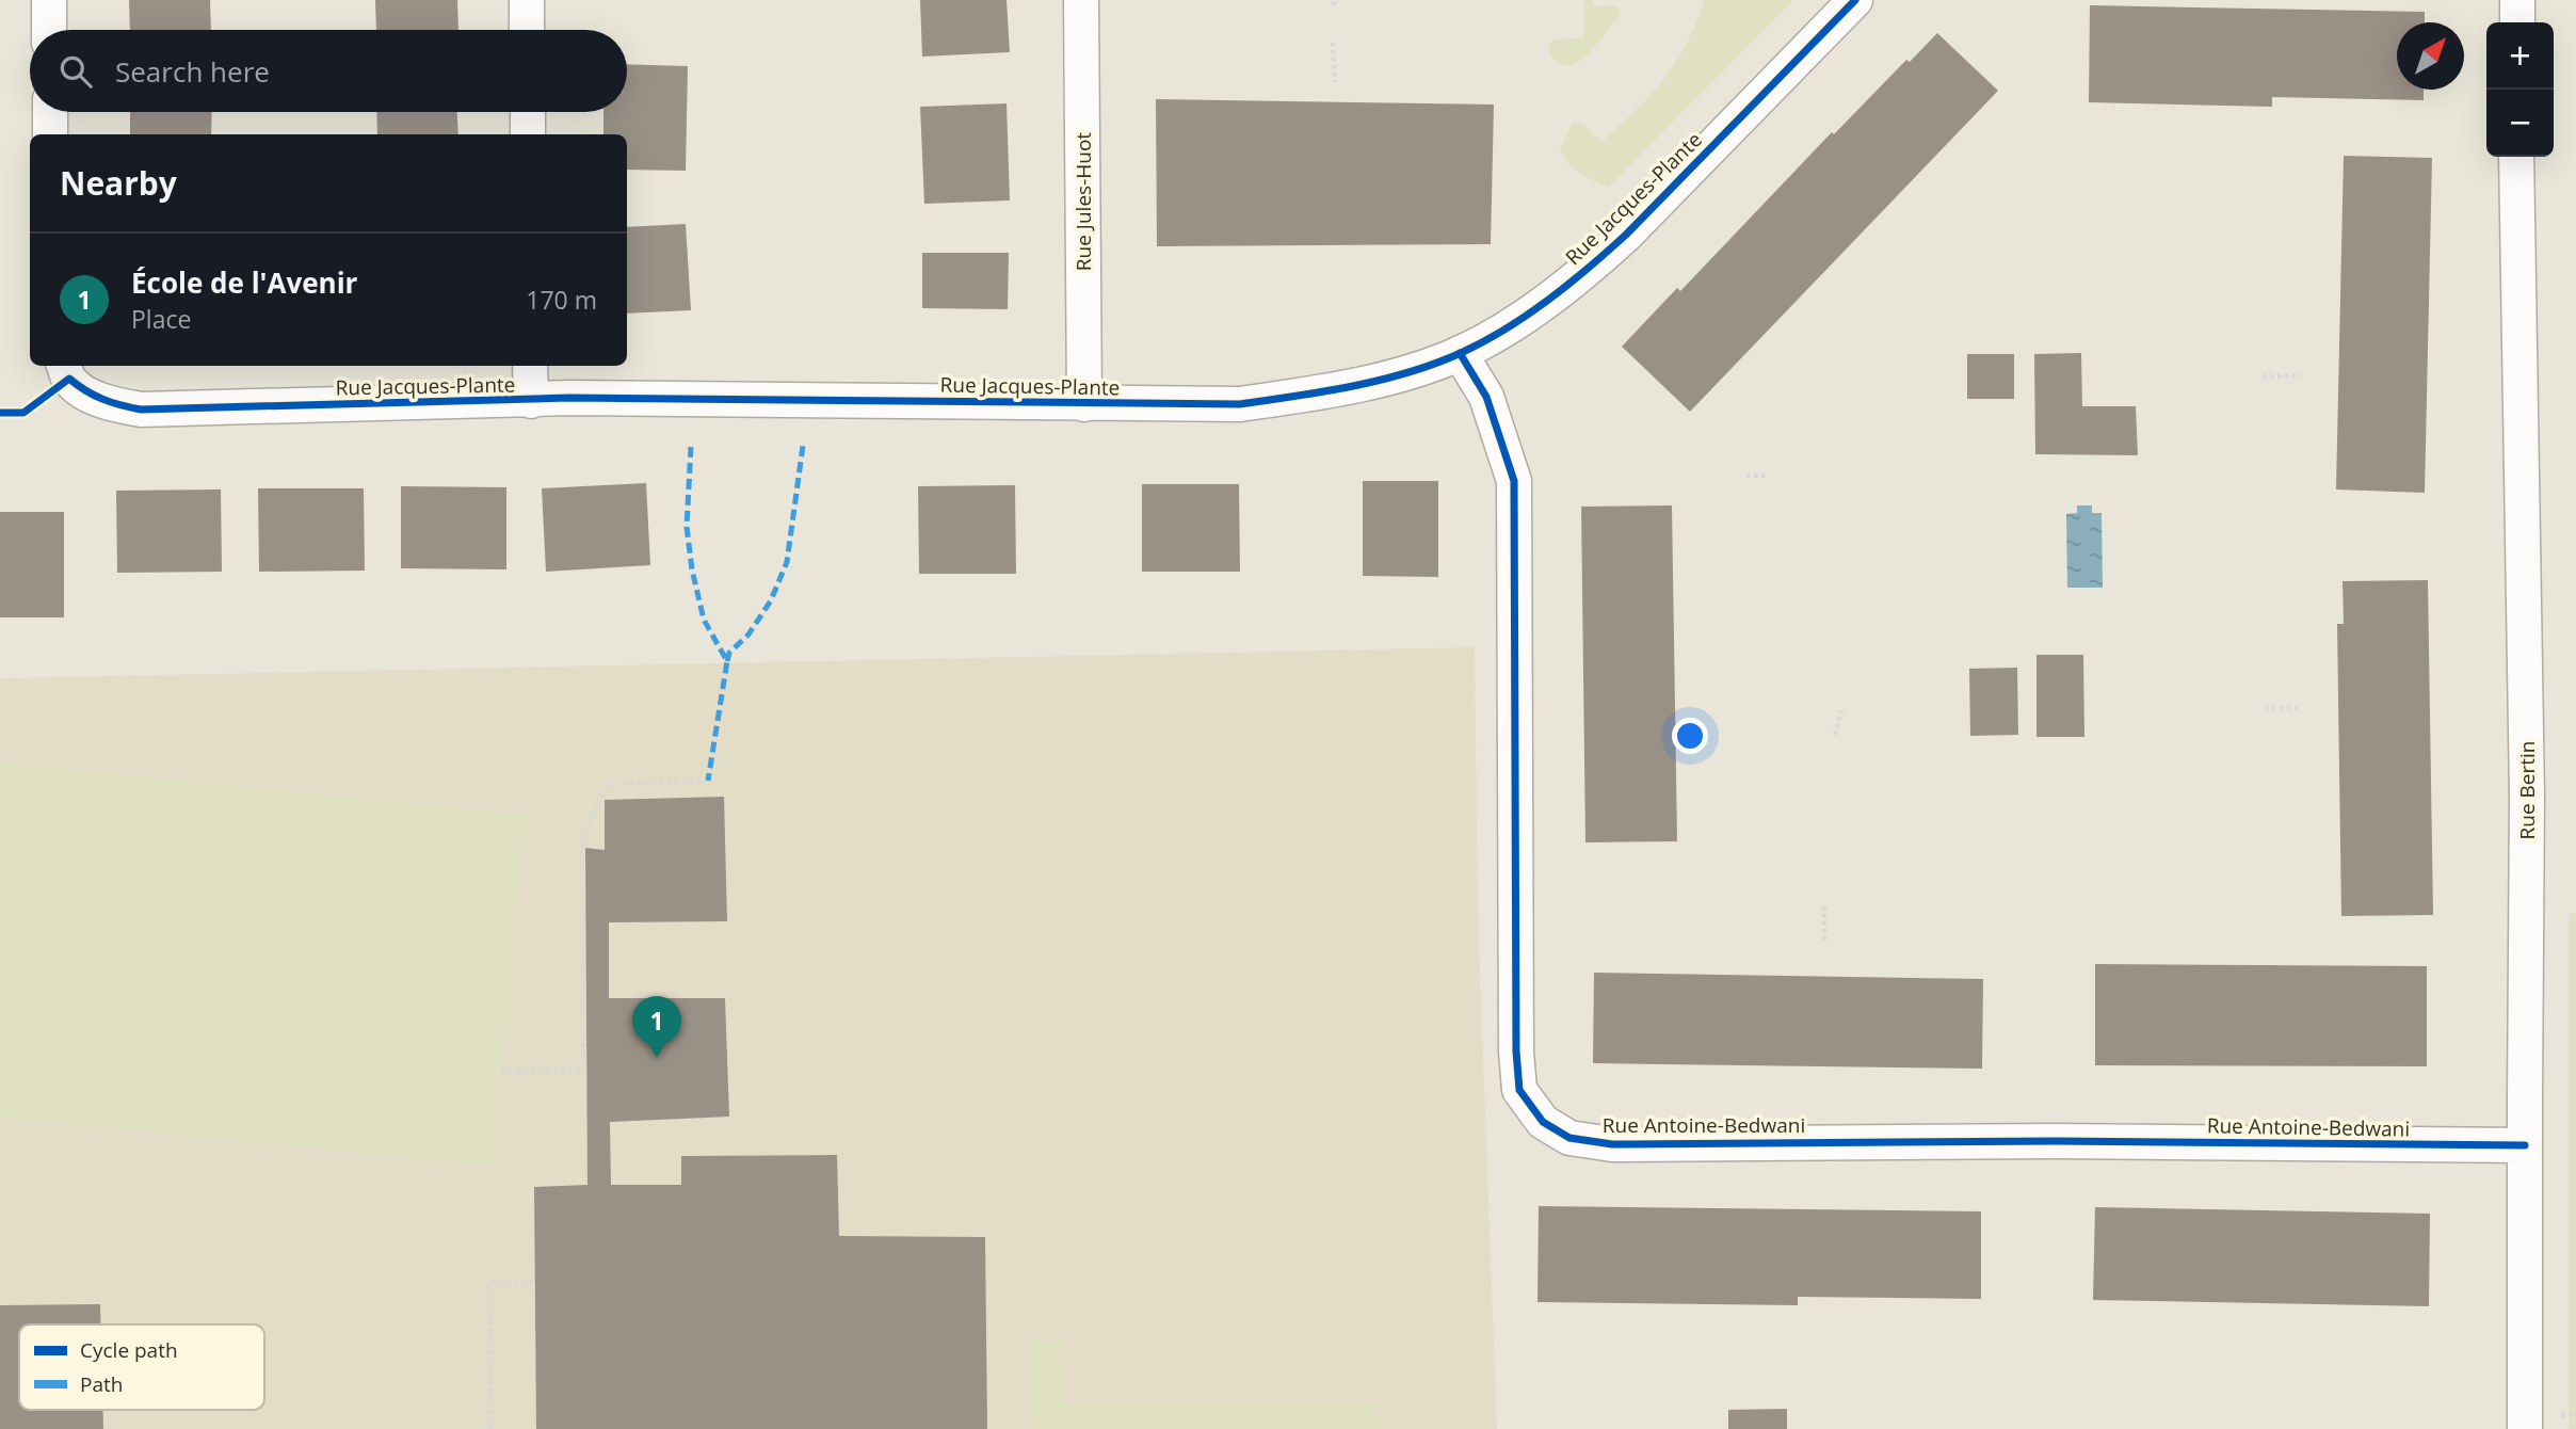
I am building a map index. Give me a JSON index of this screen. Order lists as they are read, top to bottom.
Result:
{
  "streets": {
    "street": [
      "Rue Jacques-Plante",
      "Rue Jules-Huot",
      "Rue Bertin",
      "Rue Antoine-Bedwani"
    ]
  },
  "crossings": [
    ["Rue Jacques-Plante", "Rue Jules-Huot"],
    ["Rue Jacques-Plante", "Rue Antoine-Bedwani"],
    ["Rue Bertin", "Rue Antoine-Bedwani"]
  ],
  "legend": ["Cycle path", "Path"],
  "north": "top right",
  "page": {
    "map_buttons": ["+", "−"],
    "search": "Search here",
    "heading": "Nearby",
    "list": [
      {
        "mark": "1",
        "name": "École de l'Avenir",
        "note": "Place",
        "value": "170 m"
      }
    ],
    "pins": "1"
  }
}
